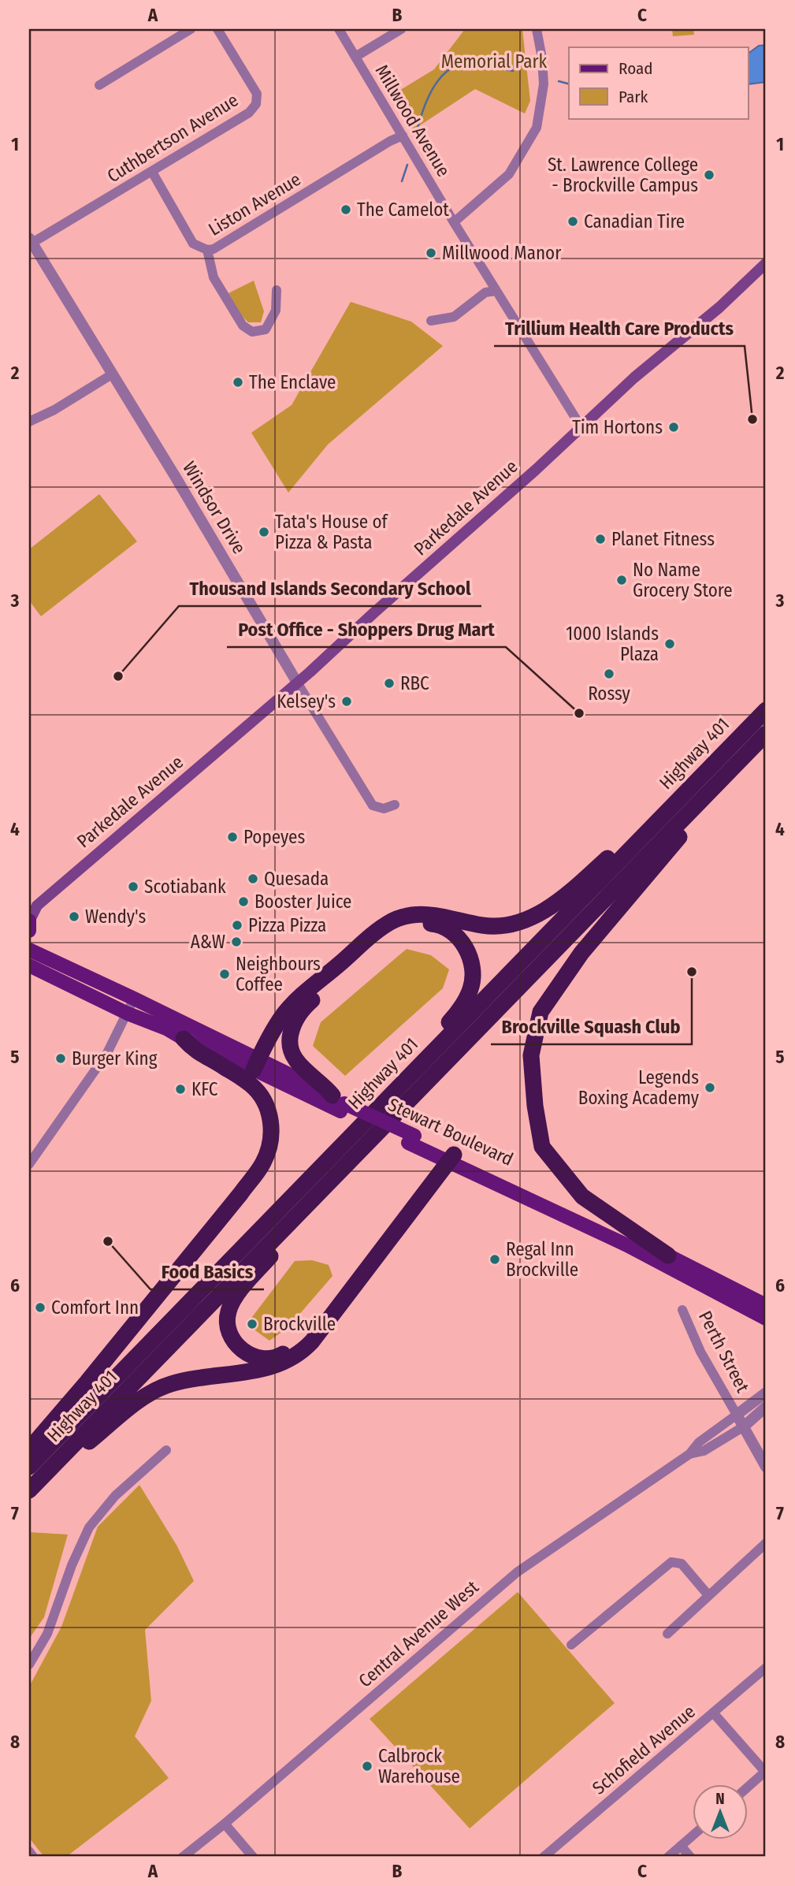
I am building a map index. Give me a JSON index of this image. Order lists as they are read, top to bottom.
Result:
{
  "streets": {
    "highway": ["Highway 401"],
    "main road": ["Parkedale Avenue", "Stewart Boulevard"],
    "street": [
      "Millwood Avenue",
      "Cuthbertson Avenue",
      "Liston Avenue",
      "Windsor Drive",
      "Perth Street",
      "Central Avenue West",
      "Schofield Avenue"
    ]
  },
  "crossings": [
    ["Millwood Avenue", "Liston Avenue"],
    ["Millwood Avenue", "Parkedale Avenue"],
    ["Cuthbertson Avenue", "Liston Avenue"],
    ["Cuthbertson Avenue", "Windsor Drive"],
    ["Windsor Drive", "Parkedale Avenue"],
    ["Perth Street", "Central Avenue West"]
  ],
  "parks": ["Memorial Park"],
  "places": [
    "St. Lawrence College - Brockville Campus",
    "The Camelot",
    "Canadian Tire",
    "Millwood Manor",
    "The Enclave",
    "Trillium Health Care Products",
    "Tim Hortons",
    "Tata's House of Pizza & Pasta",
    "Planet Fitness",
    "No Name Grocery Store",
    "1000 Islands Plaza",
    "Rossy",
    "Thousand Islands Secondary School",
    "RBC",
    "Kelsey's",
    "Post Office - Shoppers Drug Mart",
    "Popeyes",
    "Quesada",
    "Scotiabank",
    "Booster Juice",
    "Wendy's",
    "Pizza Pizza",
    "A&W",
    "Brockville Squash Club",
    "Neighbours Coffee",
    "Burger King",
    "Legends Boxing Academy",
    "KFC",
    "Food Basics",
    "Regal Inn Brockville",
    "Comfort Inn",
    "Brockville",
    "Calbrock Warehouse"
  ],
  "legend": ["Road", "Park"],
  "north": "top",
  "grid": {
    "columns": ["A", "B", "C"],
    "rows": [
      "1",
      "2",
      "3",
      "4",
      "5",
      "6",
      "7",
      "8"
    ]
  }
}
